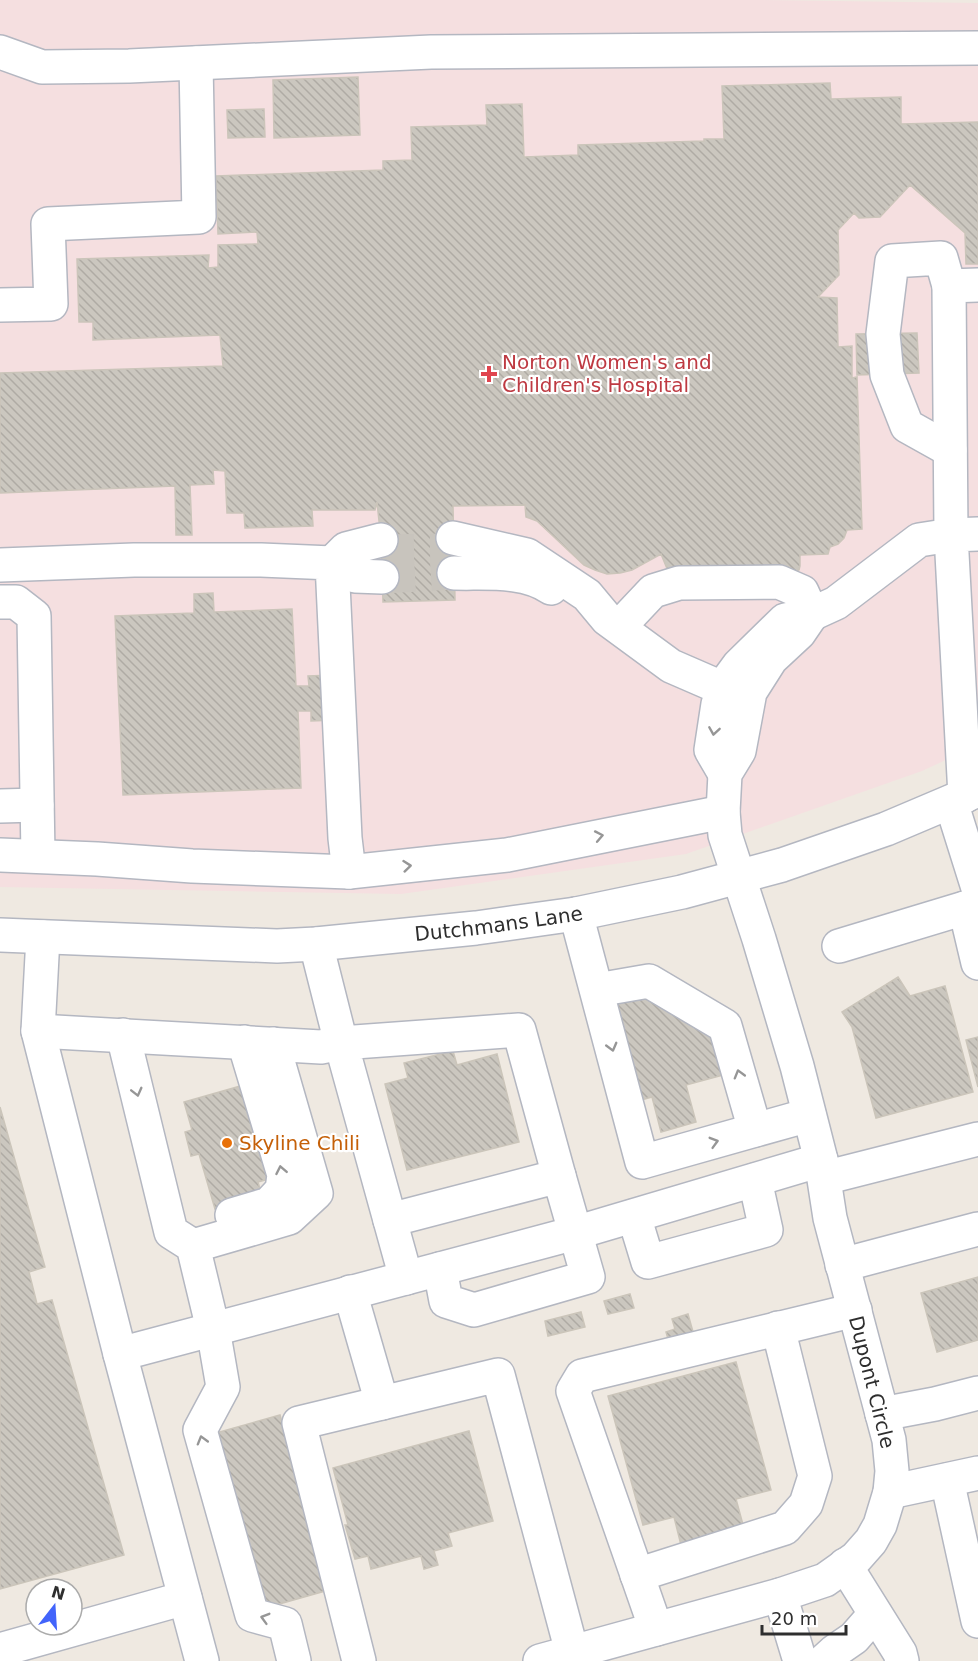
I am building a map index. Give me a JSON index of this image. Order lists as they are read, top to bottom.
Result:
{
  "streets": {
    "street": ["Dutchmans Lane", "Dupont Circle"]
  },
  "crossings": [
    ["Dutchmans Lane", "Dupont Circle"]
  ],
  "places": {
    "health": ["Norton Women's and Children's Hospital"],
    "other": ["Skyline Chili"]
  },
  "scale_bar": "20 m",
  "north": "top"
}
